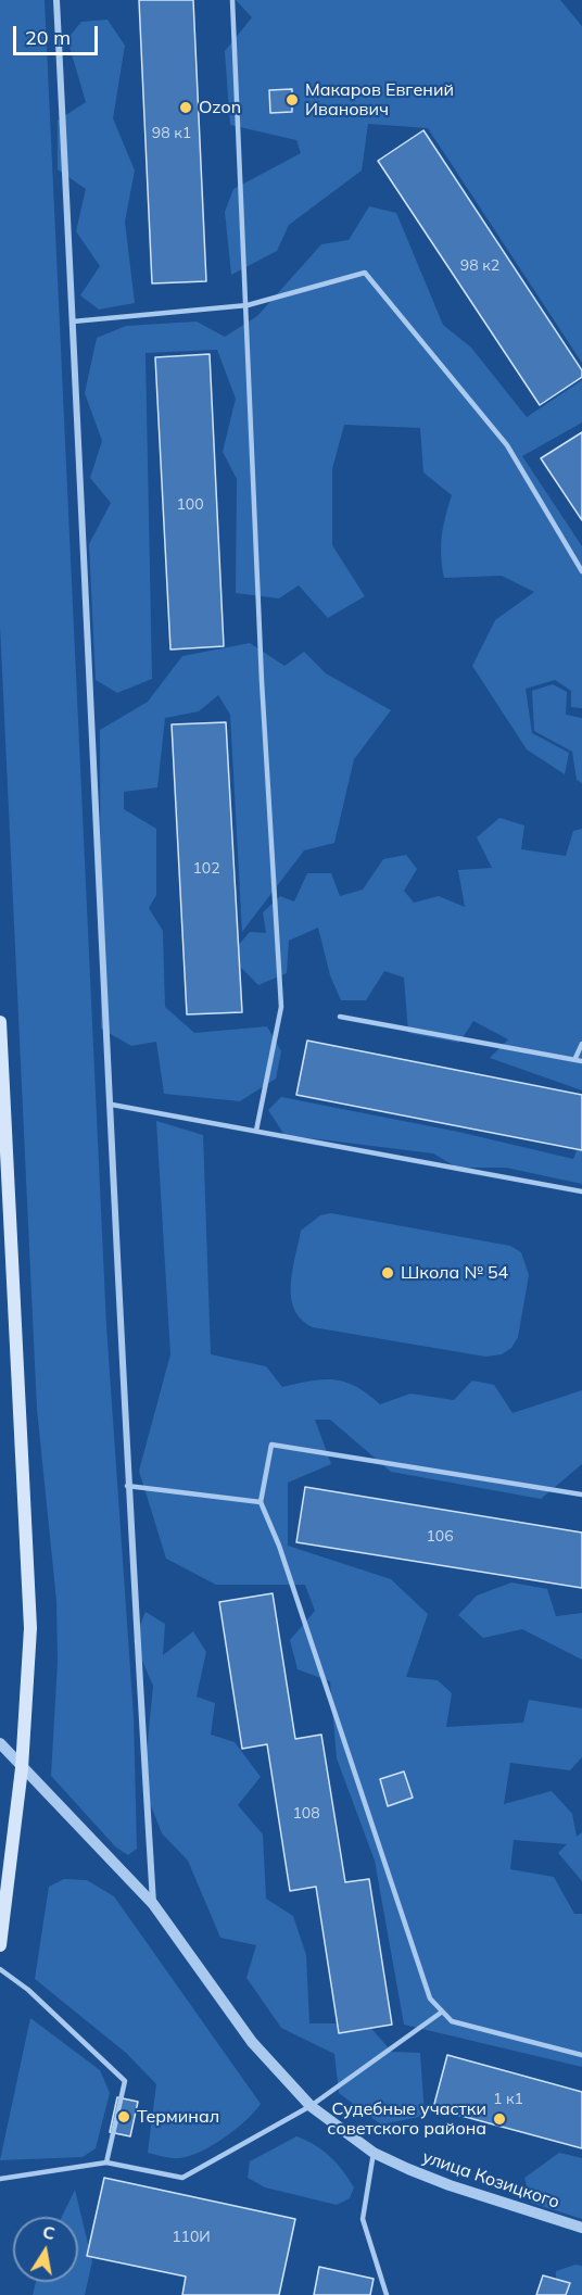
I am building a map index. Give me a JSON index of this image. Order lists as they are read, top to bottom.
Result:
{
  "streets": {
    "street": ["улица Козицкого"]
  },
  "places": [
    "Макаров Евгений Иванович",
    "Ozon",
    "Школа № 54",
    "Терминал",
    "Судебные участки советского района"
  ],
  "house_numbers": [
    "98 к1",
    "98 к2",
    "100",
    "102",
    "106",
    "108",
    "1 к1",
    "110И"
  ],
  "scale_bar": "20 m",
  "north": "top"
}
